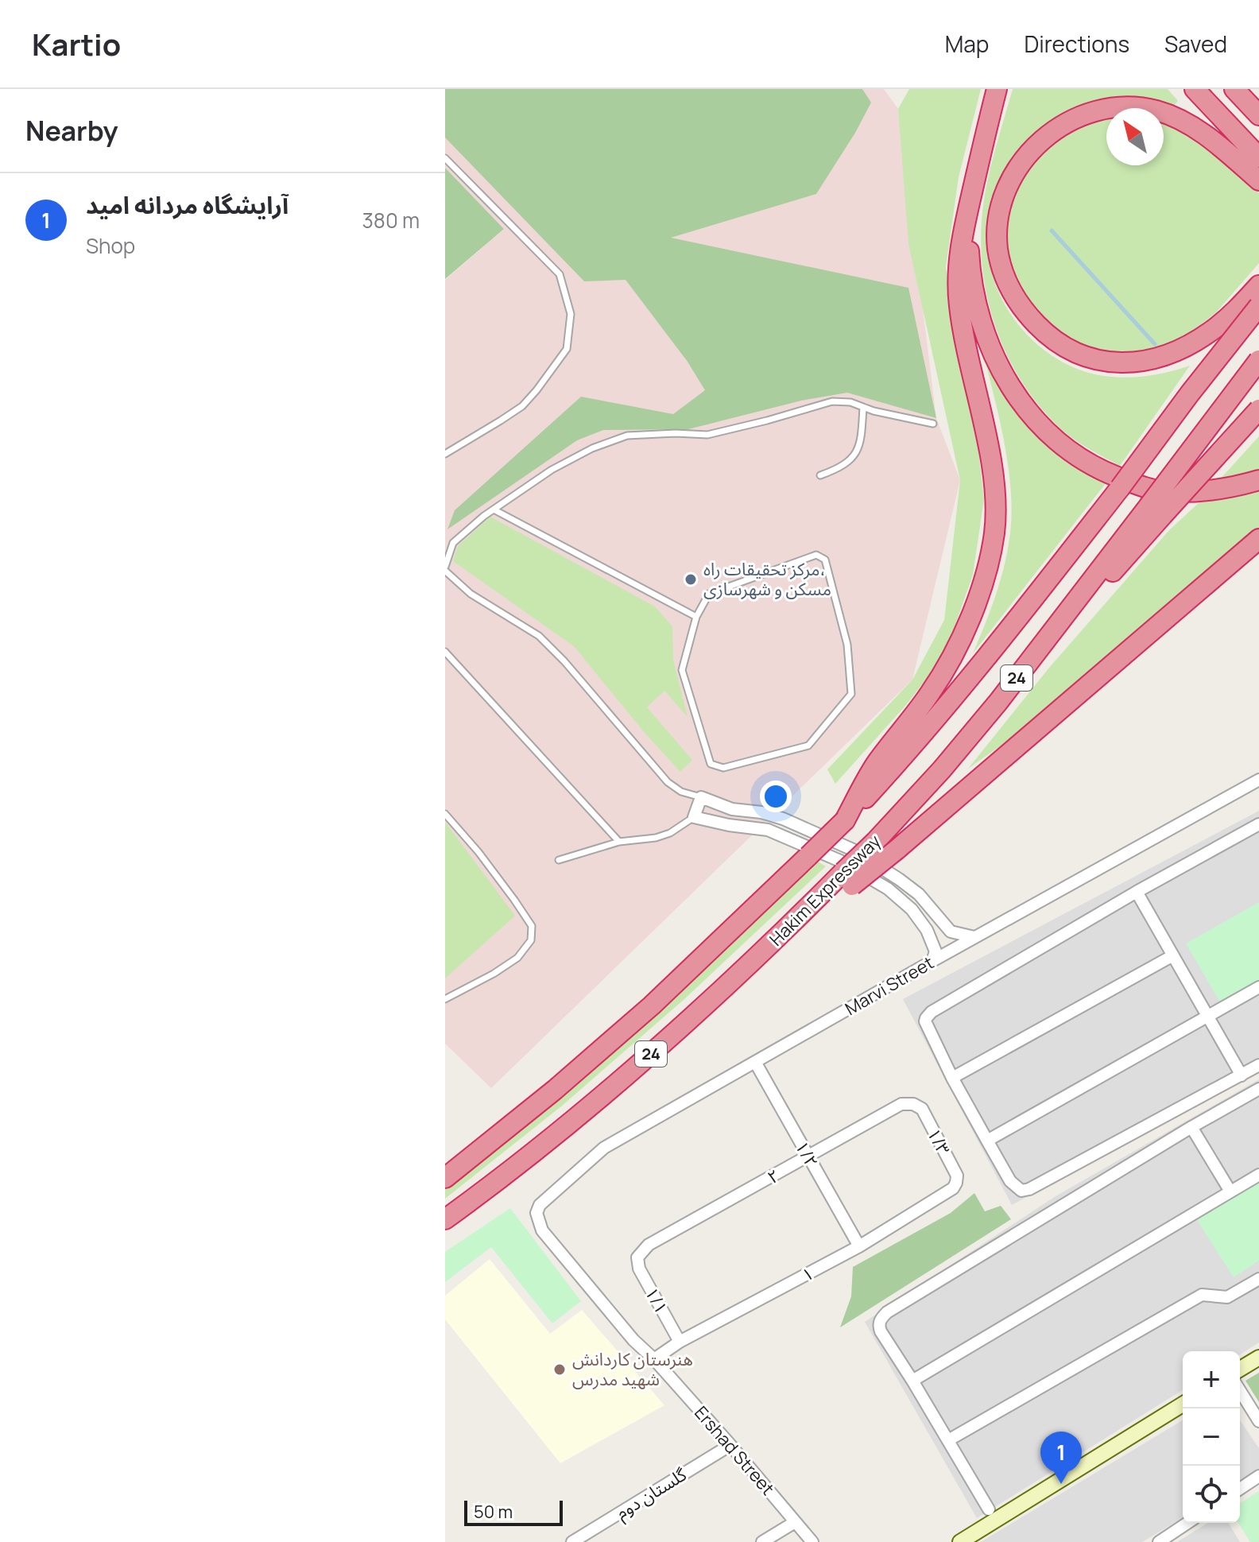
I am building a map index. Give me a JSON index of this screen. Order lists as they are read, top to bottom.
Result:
{
  "streets": {
    "highway": ["24", "Hakim Expressway"],
    "street": [
      "Marvi Street",
      "۱/۳",
      "۱/۲",
      "۲",
      "۱",
      "۱/۱",
      "Ershad Street",
      "گلستان دوم"
    ]
  },
  "crossings": [
    ["Marvi Street", "۱/۲"],
    ["Marvi Street", "Ershad Street"],
    ["۱/۳", "۲"],
    ["۱/۳", "۱"],
    ["۱/۲", "۲"],
    ["۱/۲", "۱"],
    ["۲", "۱/۱"],
    ["۱", "۱/۱"],
    ["۱", "Ershad Street"],
    ["Ershad Street", "گلستان دوم"]
  ],
  "places": ["مرکز تحقیقات راه، مسکن و شهرسازی", "هنرستان کاردانش شهید مدرس"],
  "scale_bar": "50 m",
  "north": "top left",
  "page": {
    "header": "Kartio",
    "nav": ["Map", "Directions", "Saved"],
    "heading": "Nearby",
    "list": [
      {
        "mark": "1",
        "name": "آرایشگاه مردانه امید",
        "note": "Shop",
        "value": "380 m"
      }
    ],
    "map_buttons": ["+", "−"],
    "pins": "1",
    "scale": "50 m"
  }
}
